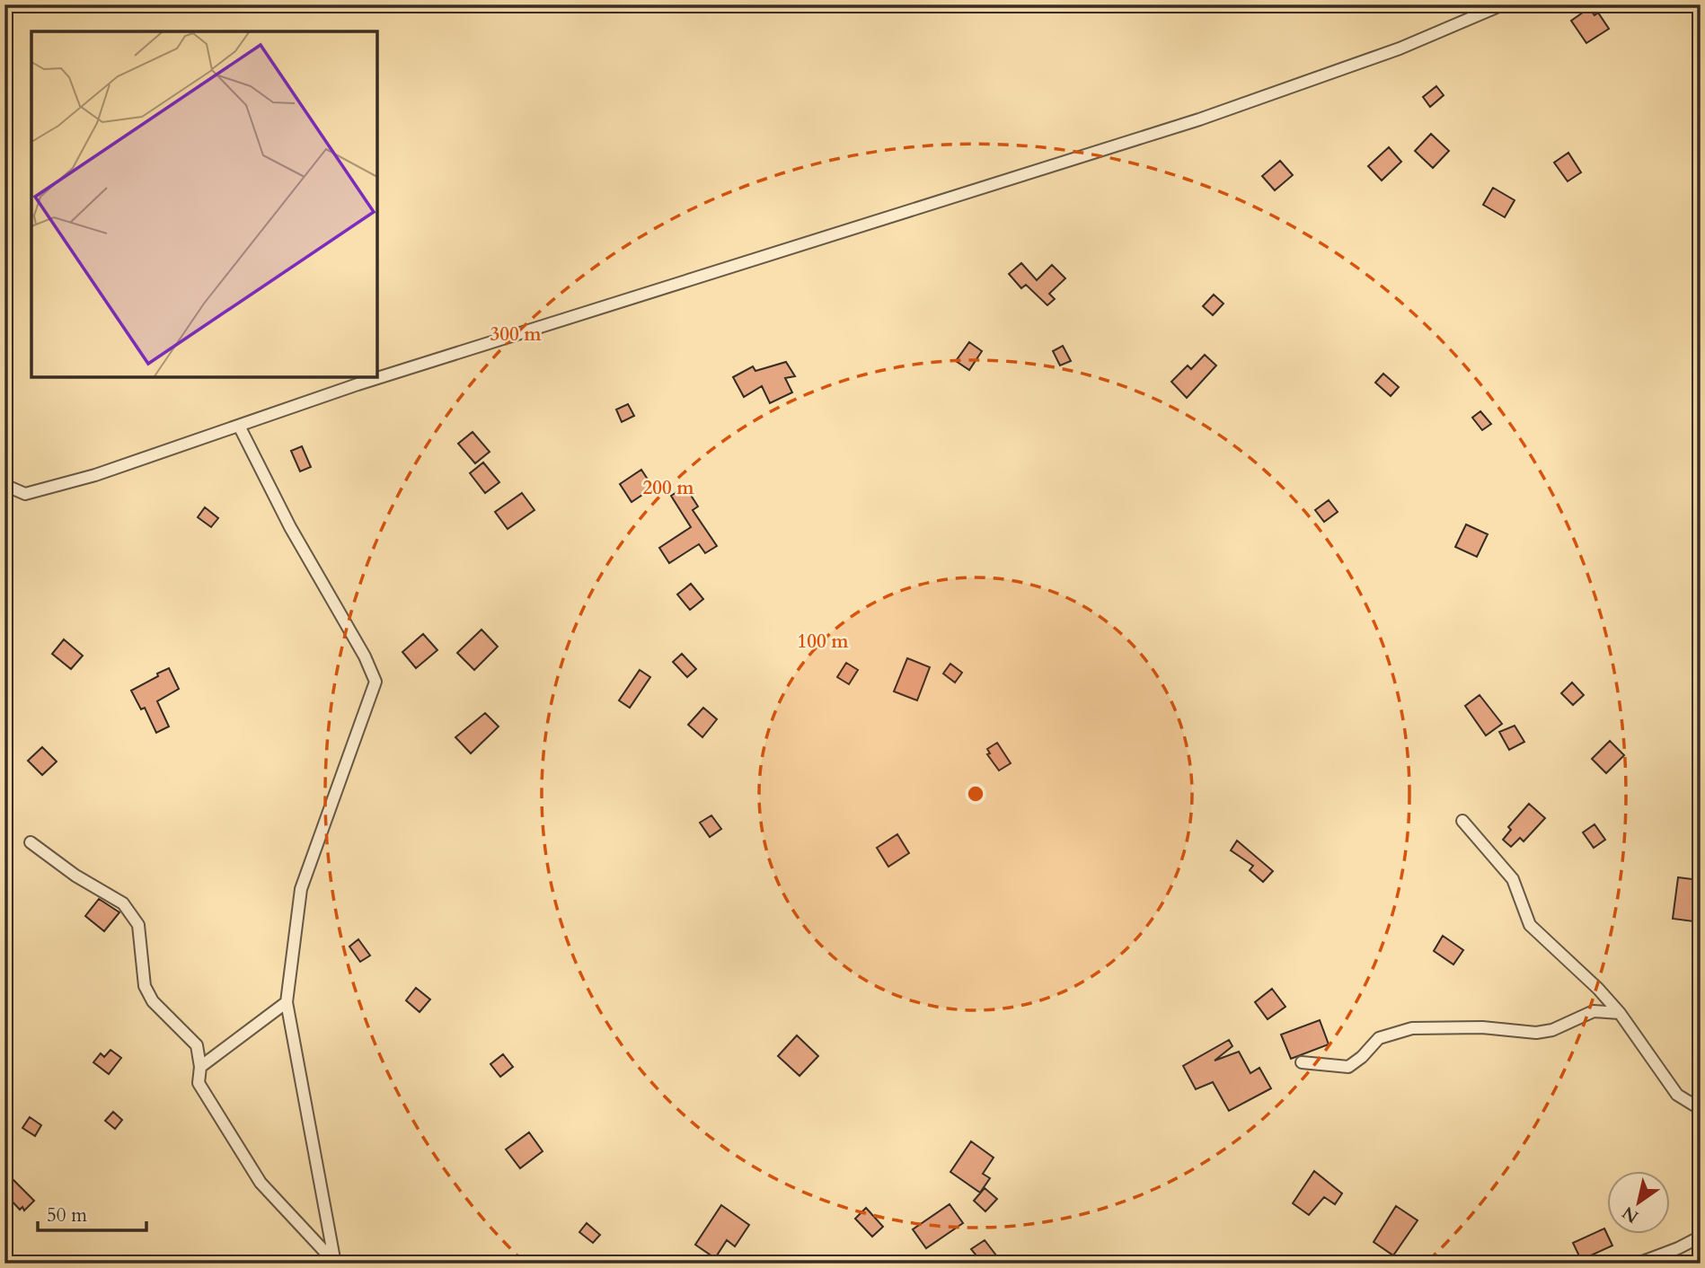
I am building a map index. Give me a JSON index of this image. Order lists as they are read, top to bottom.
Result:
{
  "scale_bar": "50 m",
  "north": "bottom left",
  "rings": ["300 m", "200 m", "100 m"]
}
